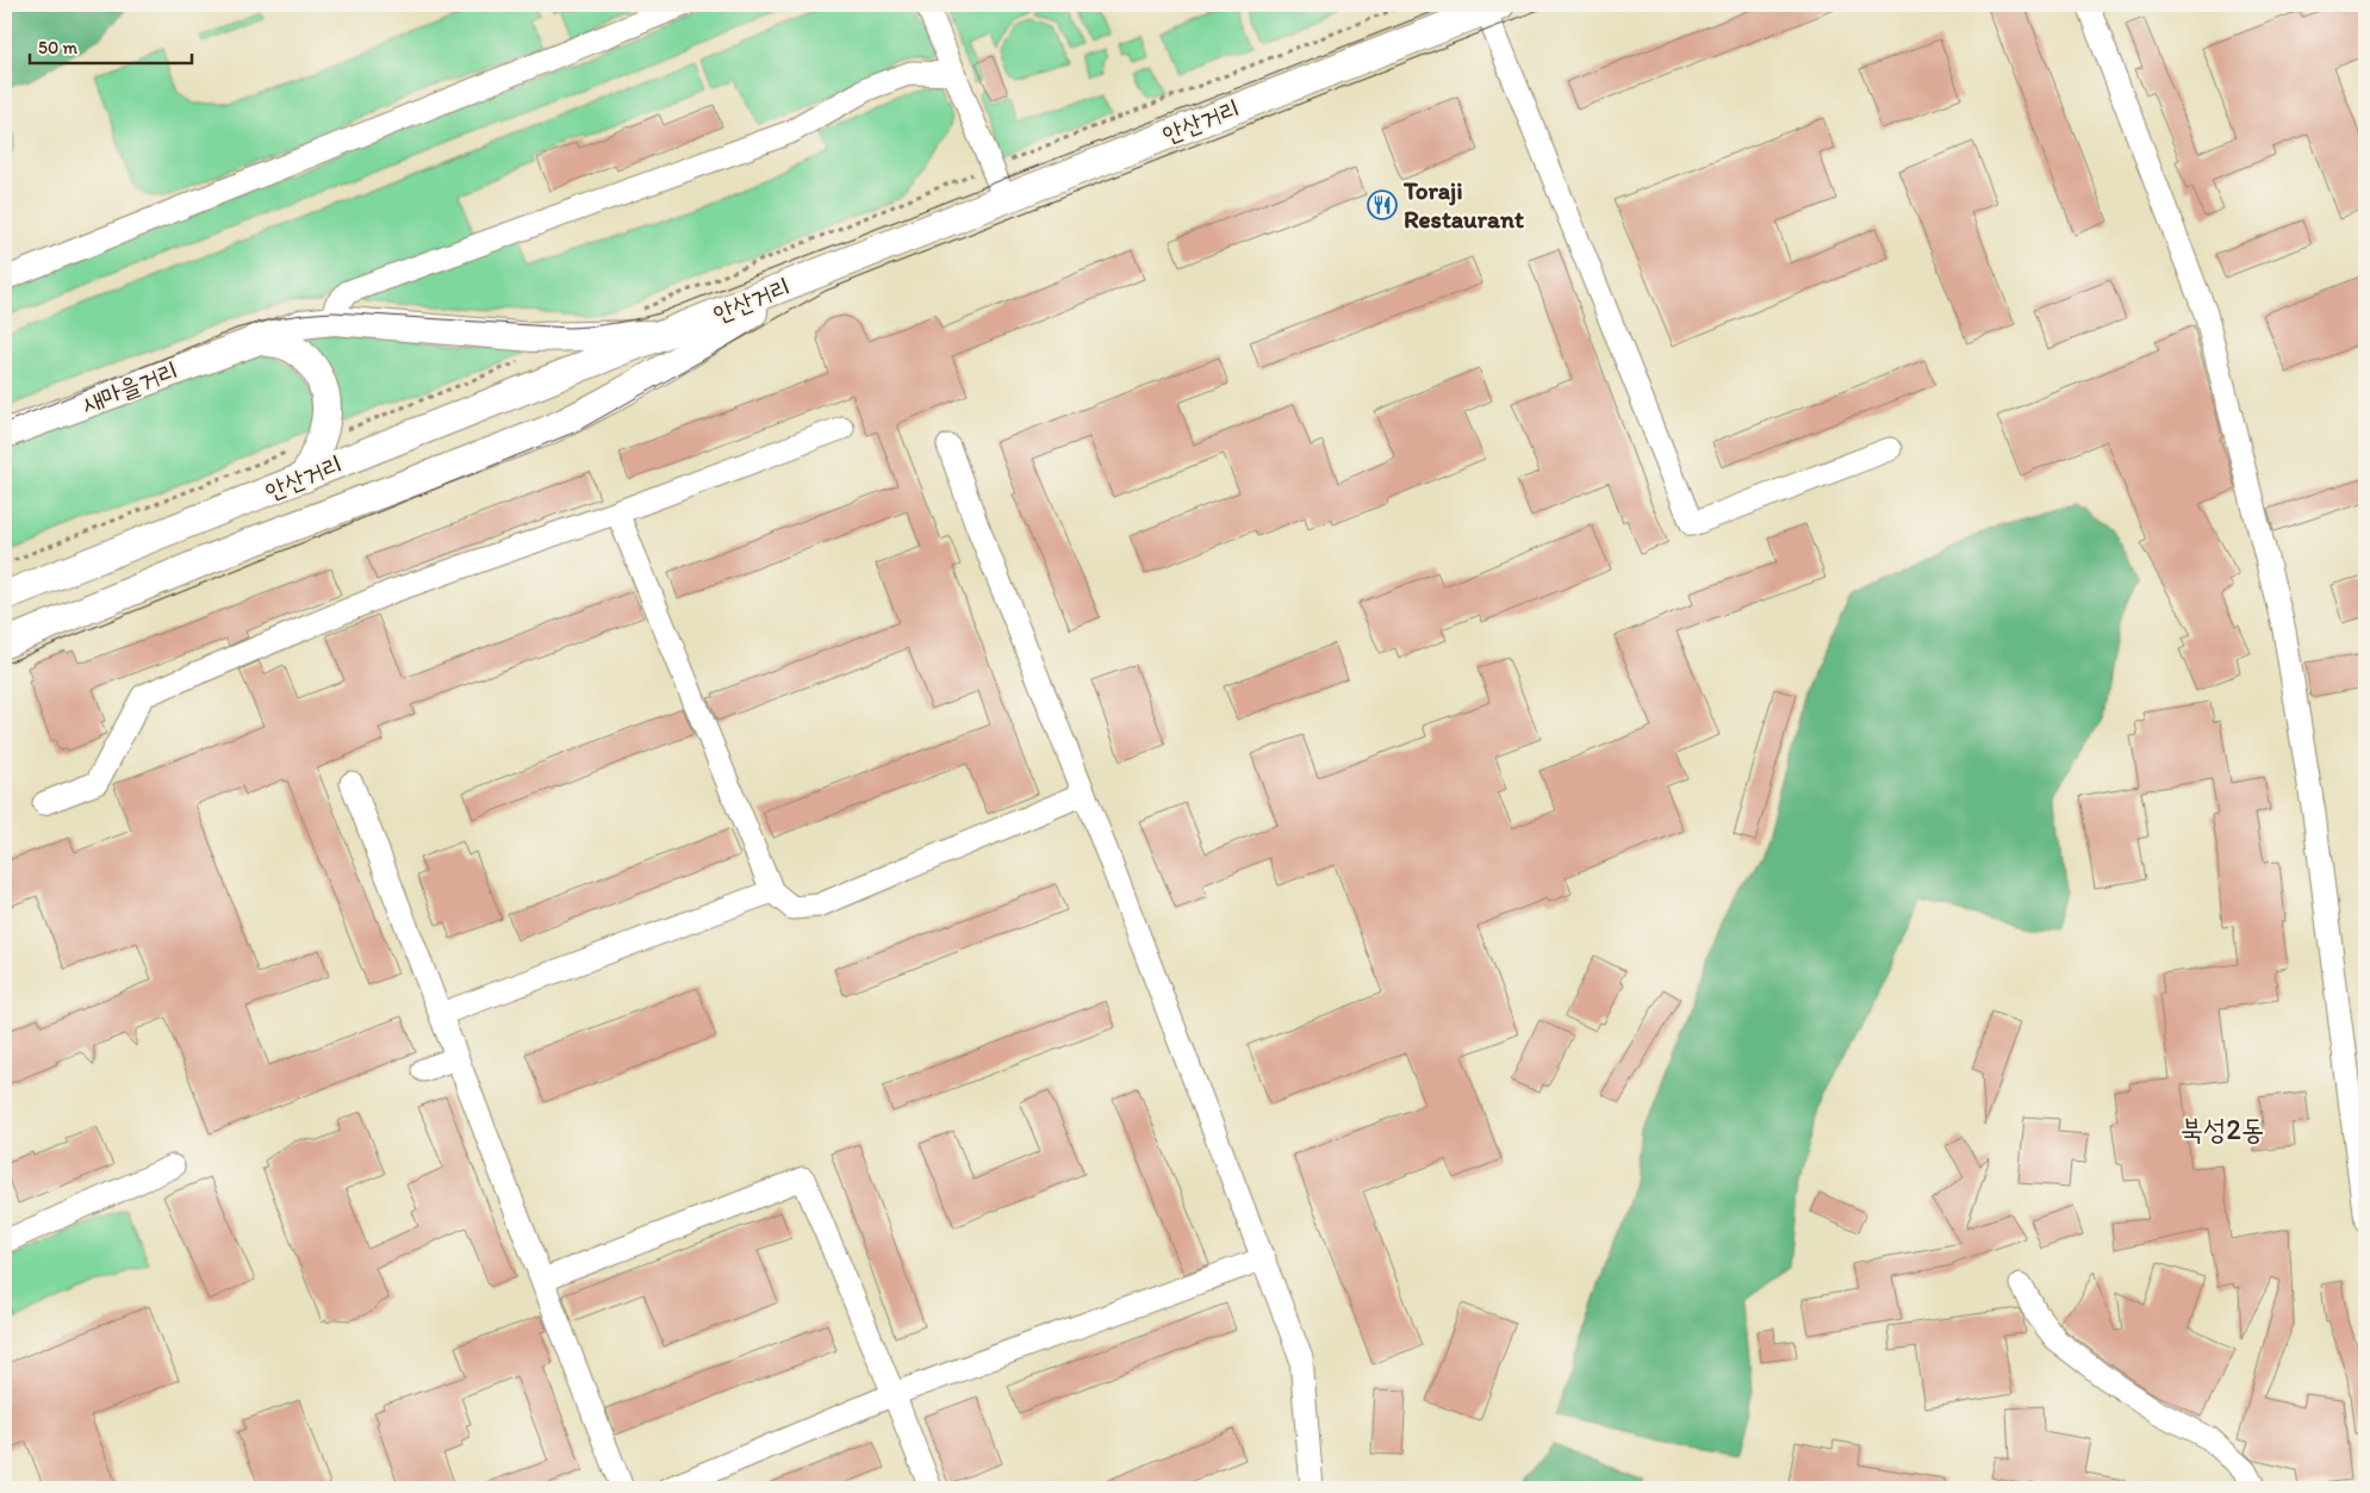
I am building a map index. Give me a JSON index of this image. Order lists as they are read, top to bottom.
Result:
{
  "streets": {
    "main road": ["안산거리", "새마을거리"]
  },
  "crossings": [
    ["안산거리", "새마을거리"]
  ],
  "districts": ["북성2동"],
  "places": {
    "restaurant": ["Toraji Restaurant"]
  },
  "scale_bar": "50 m"
}
